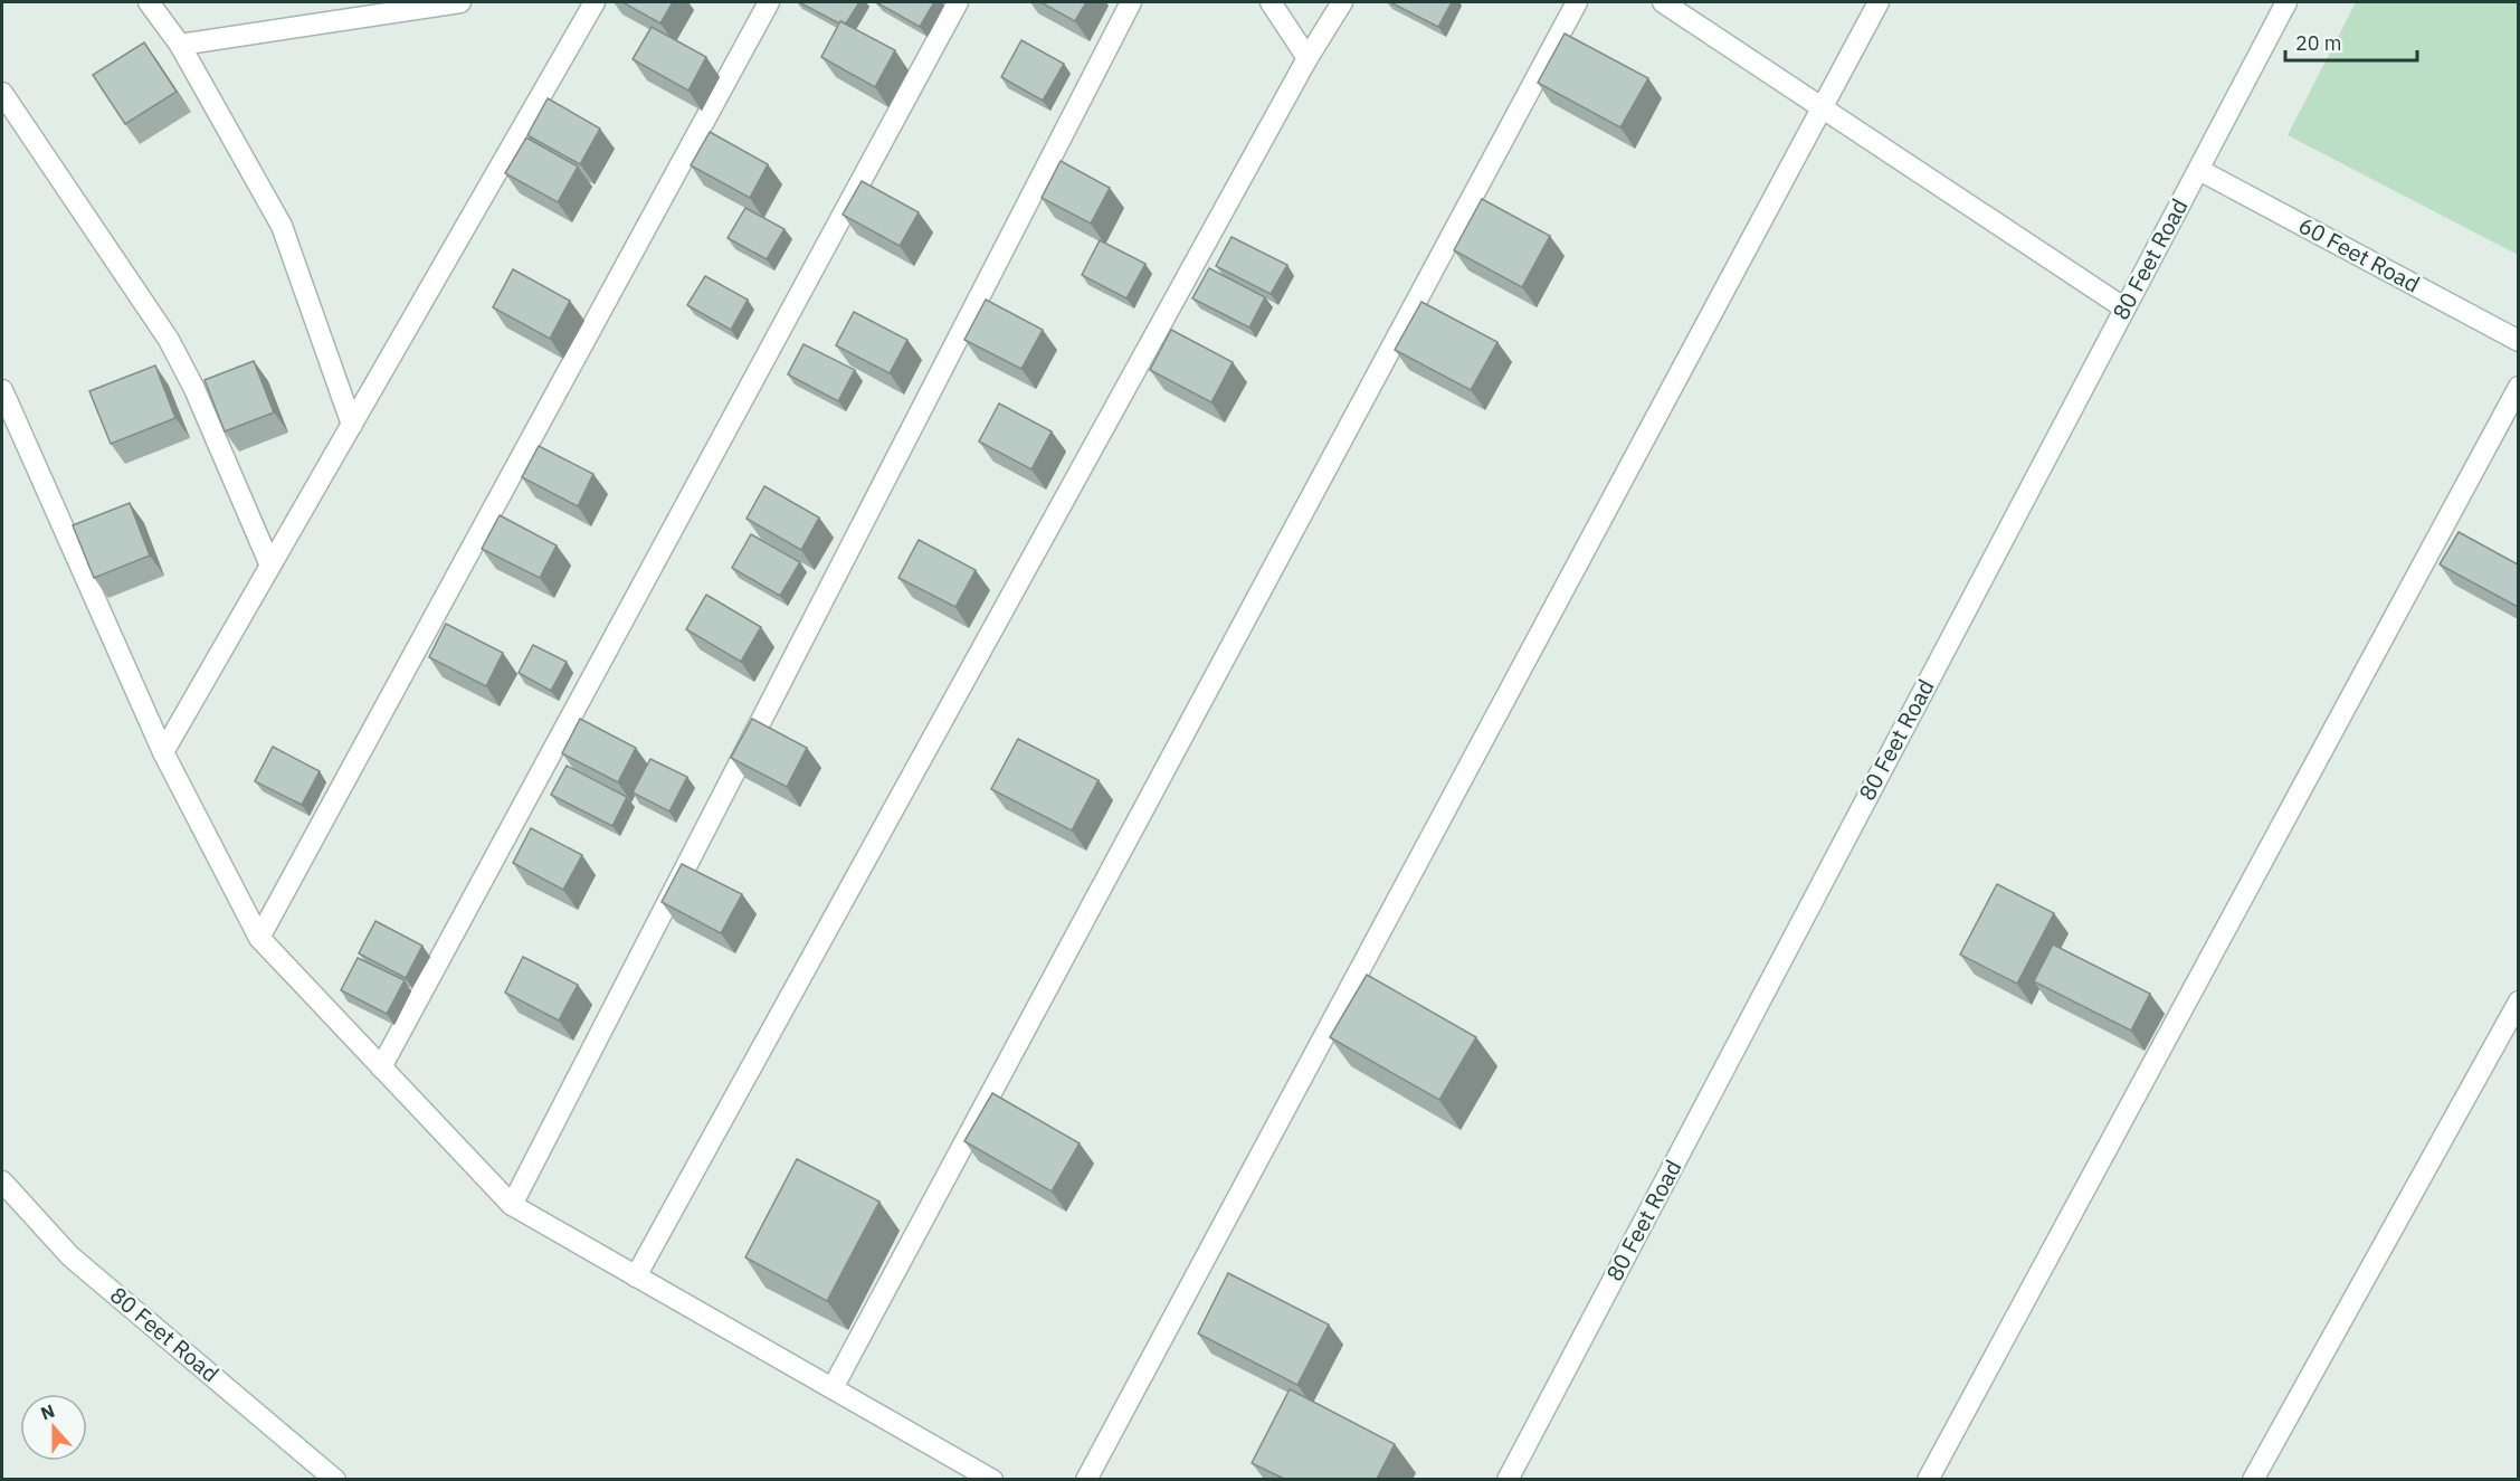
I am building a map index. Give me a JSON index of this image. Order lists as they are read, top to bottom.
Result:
{
  "streets": {
    "street": ["60 Feet Road", "80 Feet Road"]
  },
  "crossings": [
    ["60 Feet Road", "80 Feet Road"]
  ],
  "scale_bar": "20 m",
  "north": "top"
}
